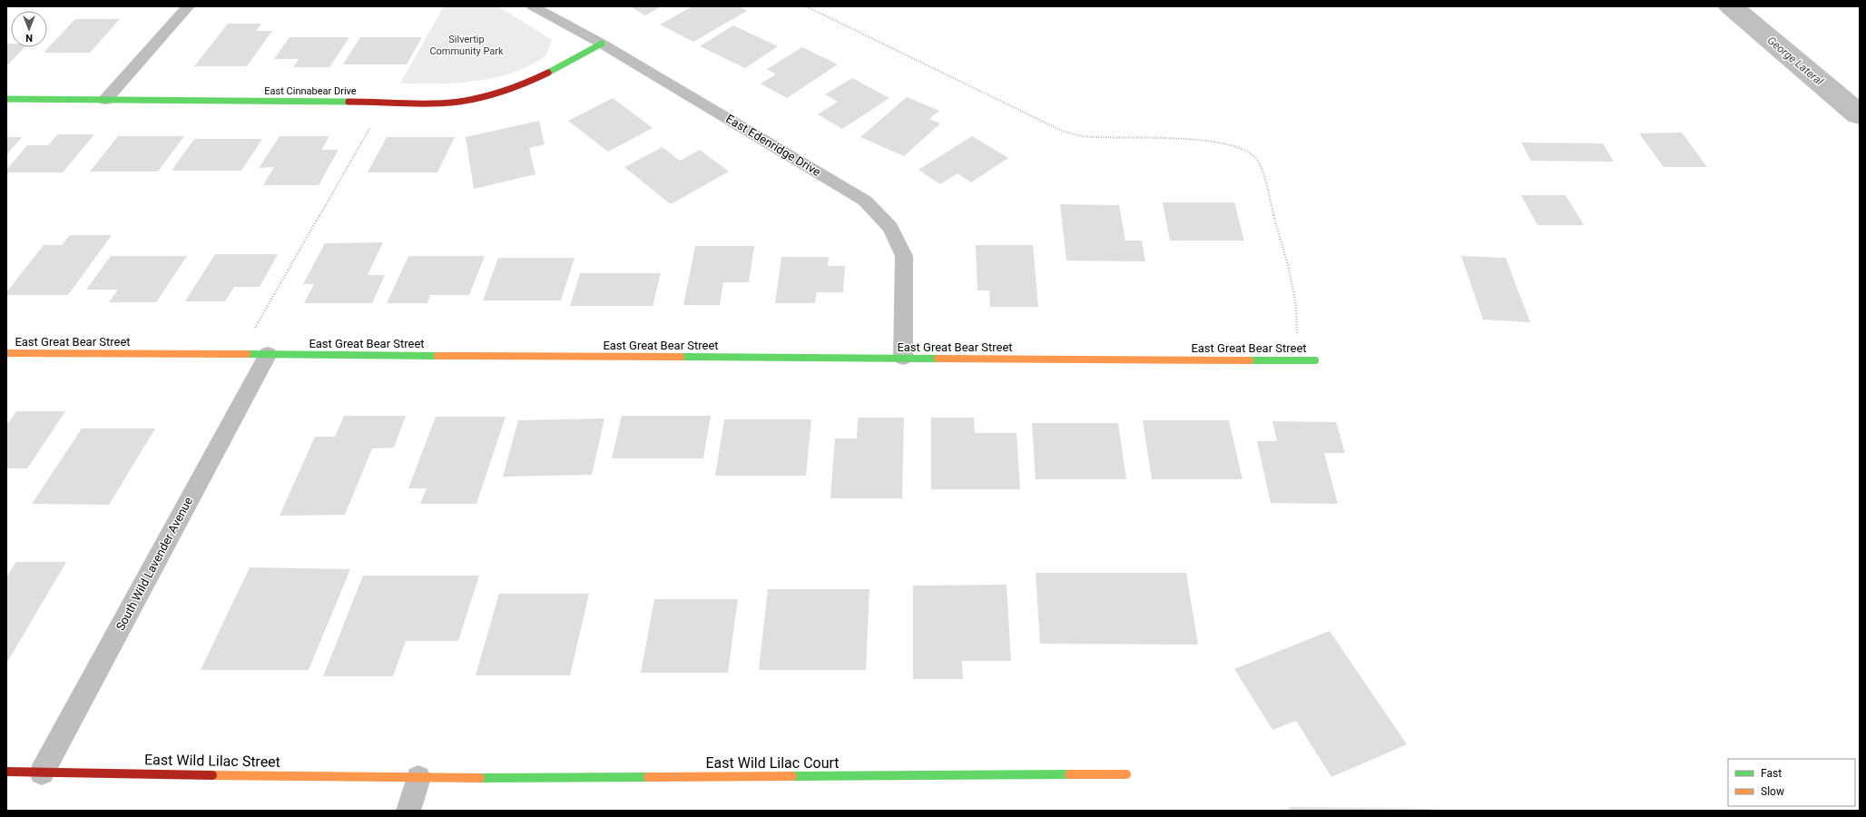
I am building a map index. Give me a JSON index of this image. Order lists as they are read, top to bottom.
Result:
{
  "streets": {
    "street": [
      "East Cinnabear Drive",
      "East Edenridge Drive",
      "East Great Bear Street",
      "South Wild Lavender Avenue",
      "East Wild Lilac Street",
      "East Wild Lilac Court"
    ]
  },
  "crossings": [
    ["East Cinnabear Drive", "East Edenridge Drive"],
    ["East Edenridge Drive", "East Great Bear Street"],
    ["East Great Bear Street", "South Wild Lavender Avenue"],
    ["South Wild Lavender Avenue", "East Wild Lilac Street"],
    ["East Wild Lilac Street", "East Wild Lilac Court"]
  ],
  "water": ["George Lateral"],
  "parks": ["Silvertip Community Park"],
  "legend": ["Fast", "Slow"],
  "north": "bottom"
}
